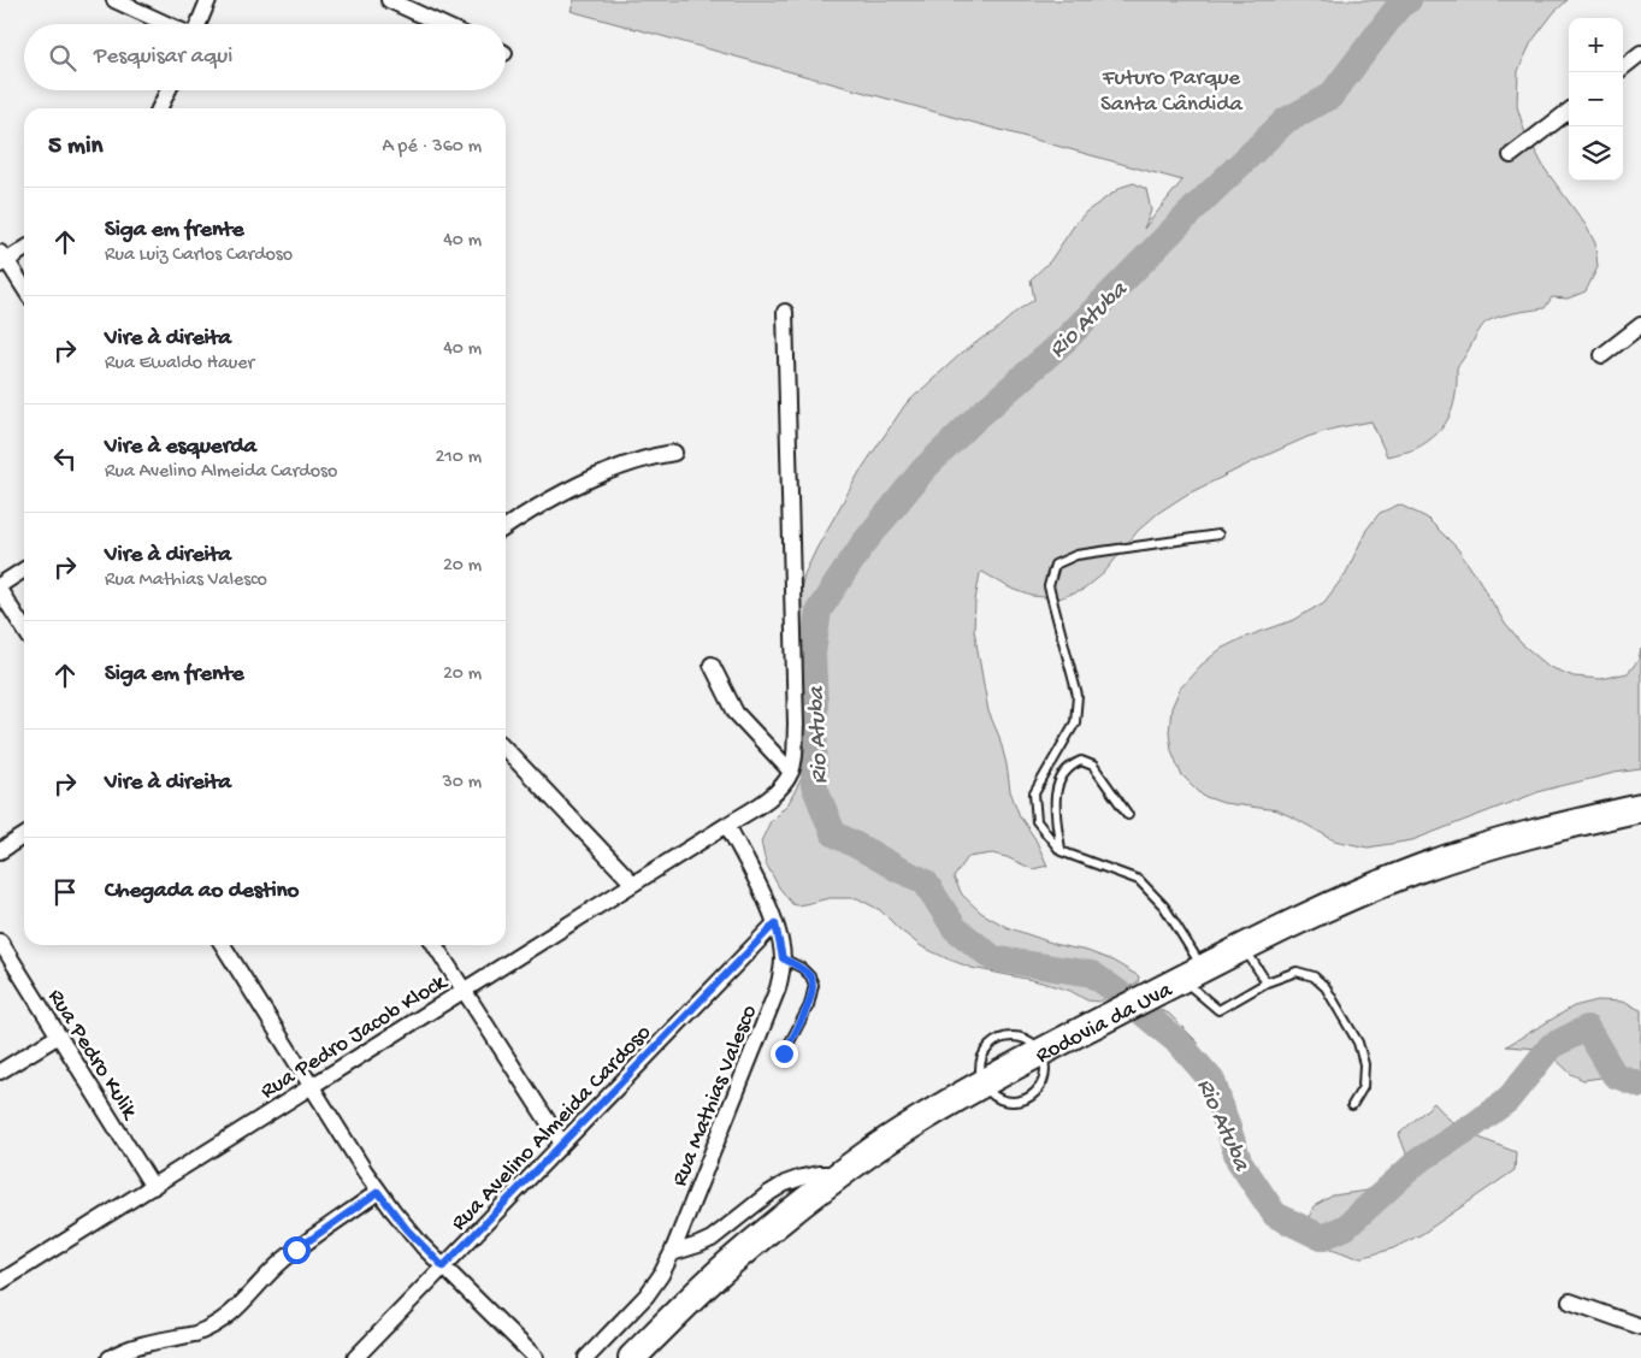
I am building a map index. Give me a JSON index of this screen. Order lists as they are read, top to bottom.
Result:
{
  "streets": {
    "highway": ["Rodovia da Uva"],
    "street": [
      "Rua Pedro Jacob Klock",
      "Rua Pedro Kulik",
      "Rua Mathias Valesco",
      "Rua Avelino Almeida Cardoso"
    ]
  },
  "crossings": [
    ["Rua Pedro Jacob Klock", "Rua Pedro Kulik"],
    ["Rua Pedro Jacob Klock", "Rua Mathias Valesco"],
    ["Rua Mathias Valesco", "Rua Avelino Almeida Cardoso"]
  ],
  "water": ["Rio Atuba"],
  "parks": ["Futuro Parque Santa Cândida"],
  "page": {
    "map_buttons": ["+", "−"],
    "search": "Pesquisar aqui",
    "heading": ["5 min", "A pé · 360 m"],
    "list": [
      ["Siga em frente", "Rua Luiz Carlos Cardoso", "40 m"],
      ["Vire à direita", "Rua Ewaldo Hauer", "40 m"],
      ["Vire à esquerda", "Rua Avelino Almeida Cardoso", "210 m"],
      ["Vire à direita", "Rua Mathias Valesco", "20 m"],
      ["Siga em frente", "20 m"],
      ["Vire à direita", "30 m"],
      "Chegada ao destino"
    ]
  }
}
